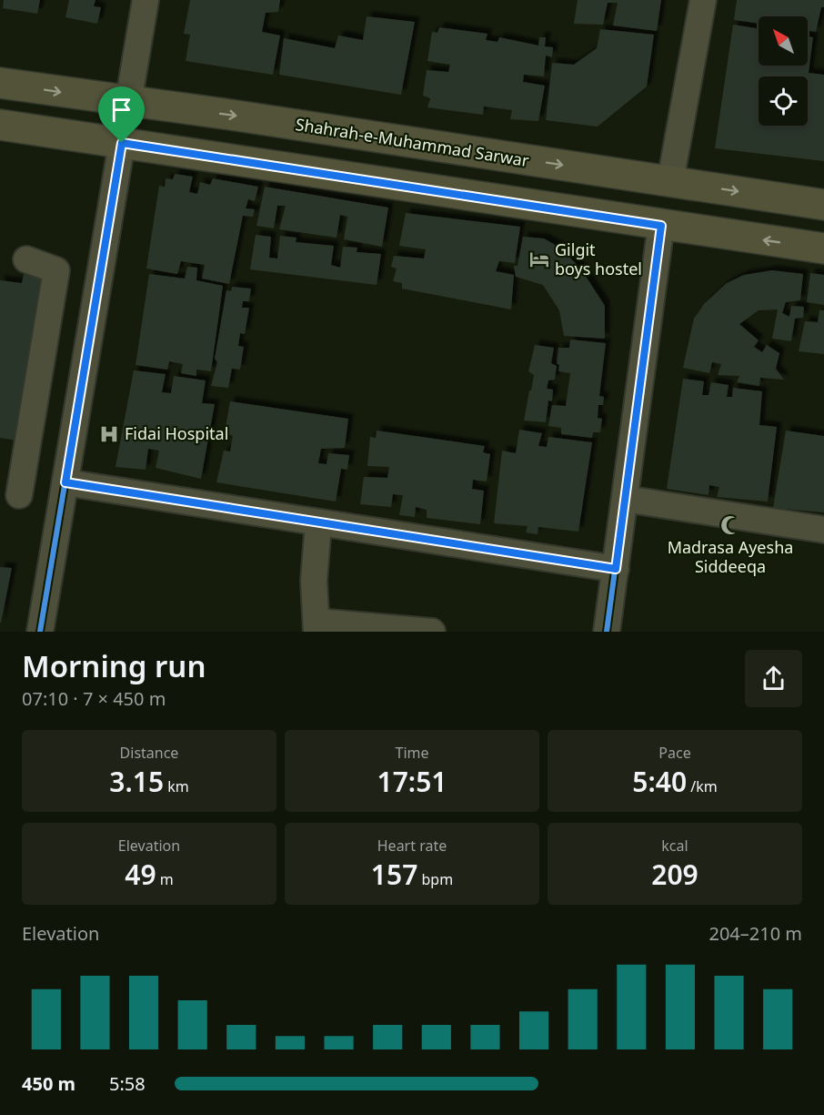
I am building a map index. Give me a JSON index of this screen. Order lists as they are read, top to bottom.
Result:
{
  "streets": {
    "main road": ["Shahrah-e-Muhammad Sarwar"]
  },
  "places": {
    "hotel": ["Gilgit boys hostel"],
    "hospital": ["Fidai Hospital"],
    "mosque": ["Madrasa Ayesha Siddeeqa"]
  },
  "north": "top left",
  "page": {
    "heading": ["Morning run", "07:10 · 7 × 450 m"],
    "stats": [
      ["Distance", "3.15 km"],
      ["Time", "17:51"],
      ["Pace", "5:40 /km"],
      ["Elevation", "49 m"],
      ["Heart rate", "157 bpm"],
      ["kcal", "209"]
    ],
    "chart": ["Elevation", "204–210 m"],
    "list": [
      {
        "name": "450 m",
        "note": "5:58"
      }
    ]
  }
}
